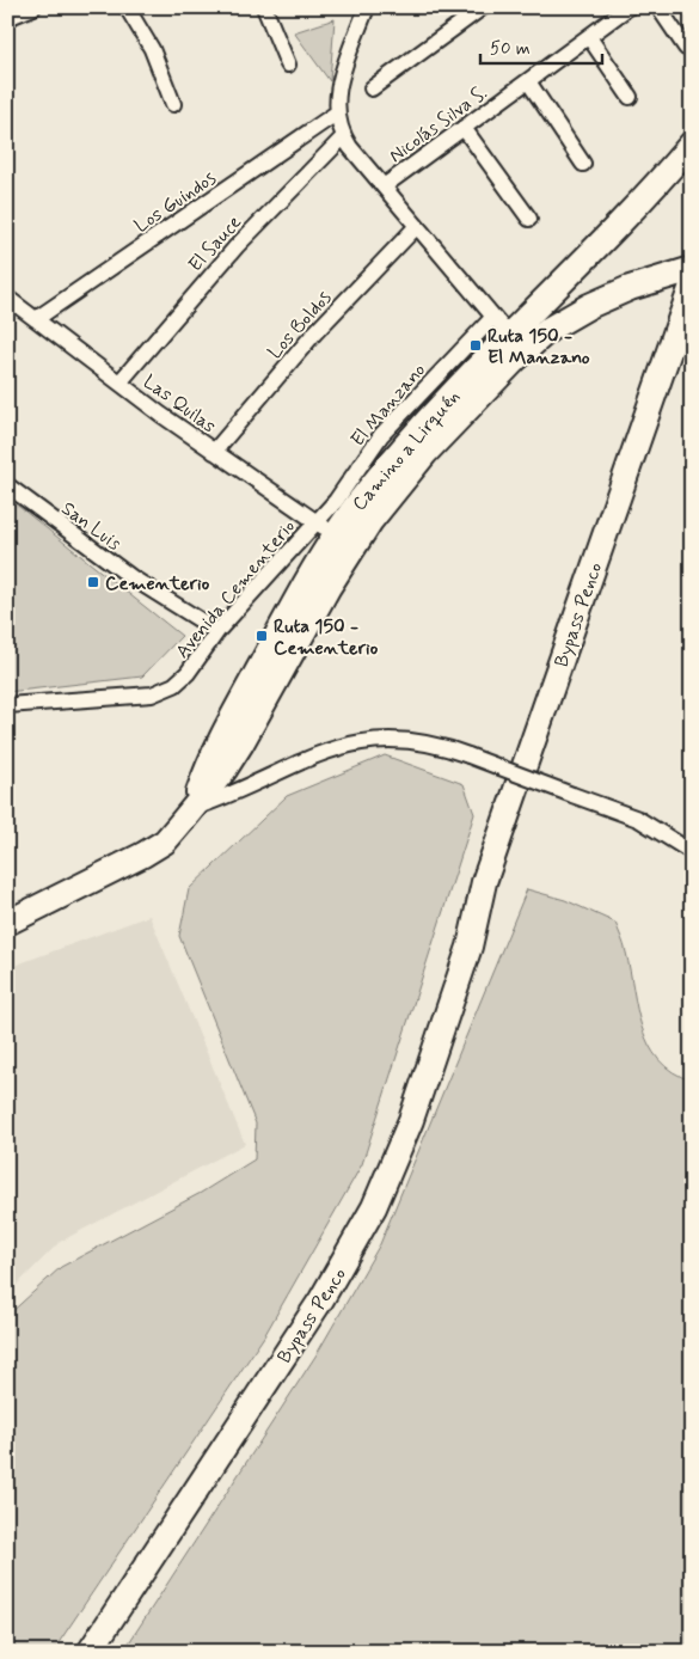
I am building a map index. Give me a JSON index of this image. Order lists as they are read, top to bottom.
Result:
{
  "streets": {
    "main road": ["Camino a Lirquén", "Bypass Penco"],
    "street": [
      "Nicolás Silva S.",
      "Los Guindos",
      "El Sauce",
      "Los Boldos",
      "Las Quilas",
      "El Manzano",
      "San Luis",
      "Avenida Cementerio"
    ]
  },
  "crossings": [
    ["Los Guindos", "Las Quilas"],
    ["El Sauce", "Las Quilas"],
    ["Los Boldos", "Las Quilas"],
    ["Las Quilas", "El Manzano"],
    ["Las Quilas", "Camino a Lirquén"],
    ["Las Quilas", "Avenida Cementerio"],
    ["El Manzano", "Camino a Lirquén"],
    ["El Manzano", "Avenida Cementerio"],
    ["Camino a Lirquén", "Avenida Cementerio"],
    ["San Luis", "Avenida Cementerio"]
  ],
  "places": {
    "transit": ["Ruta 150 - El Manzano", "Cementerio", "Ruta 150 - Cementerio"]
  },
  "scale_bar": "50 m"
}
